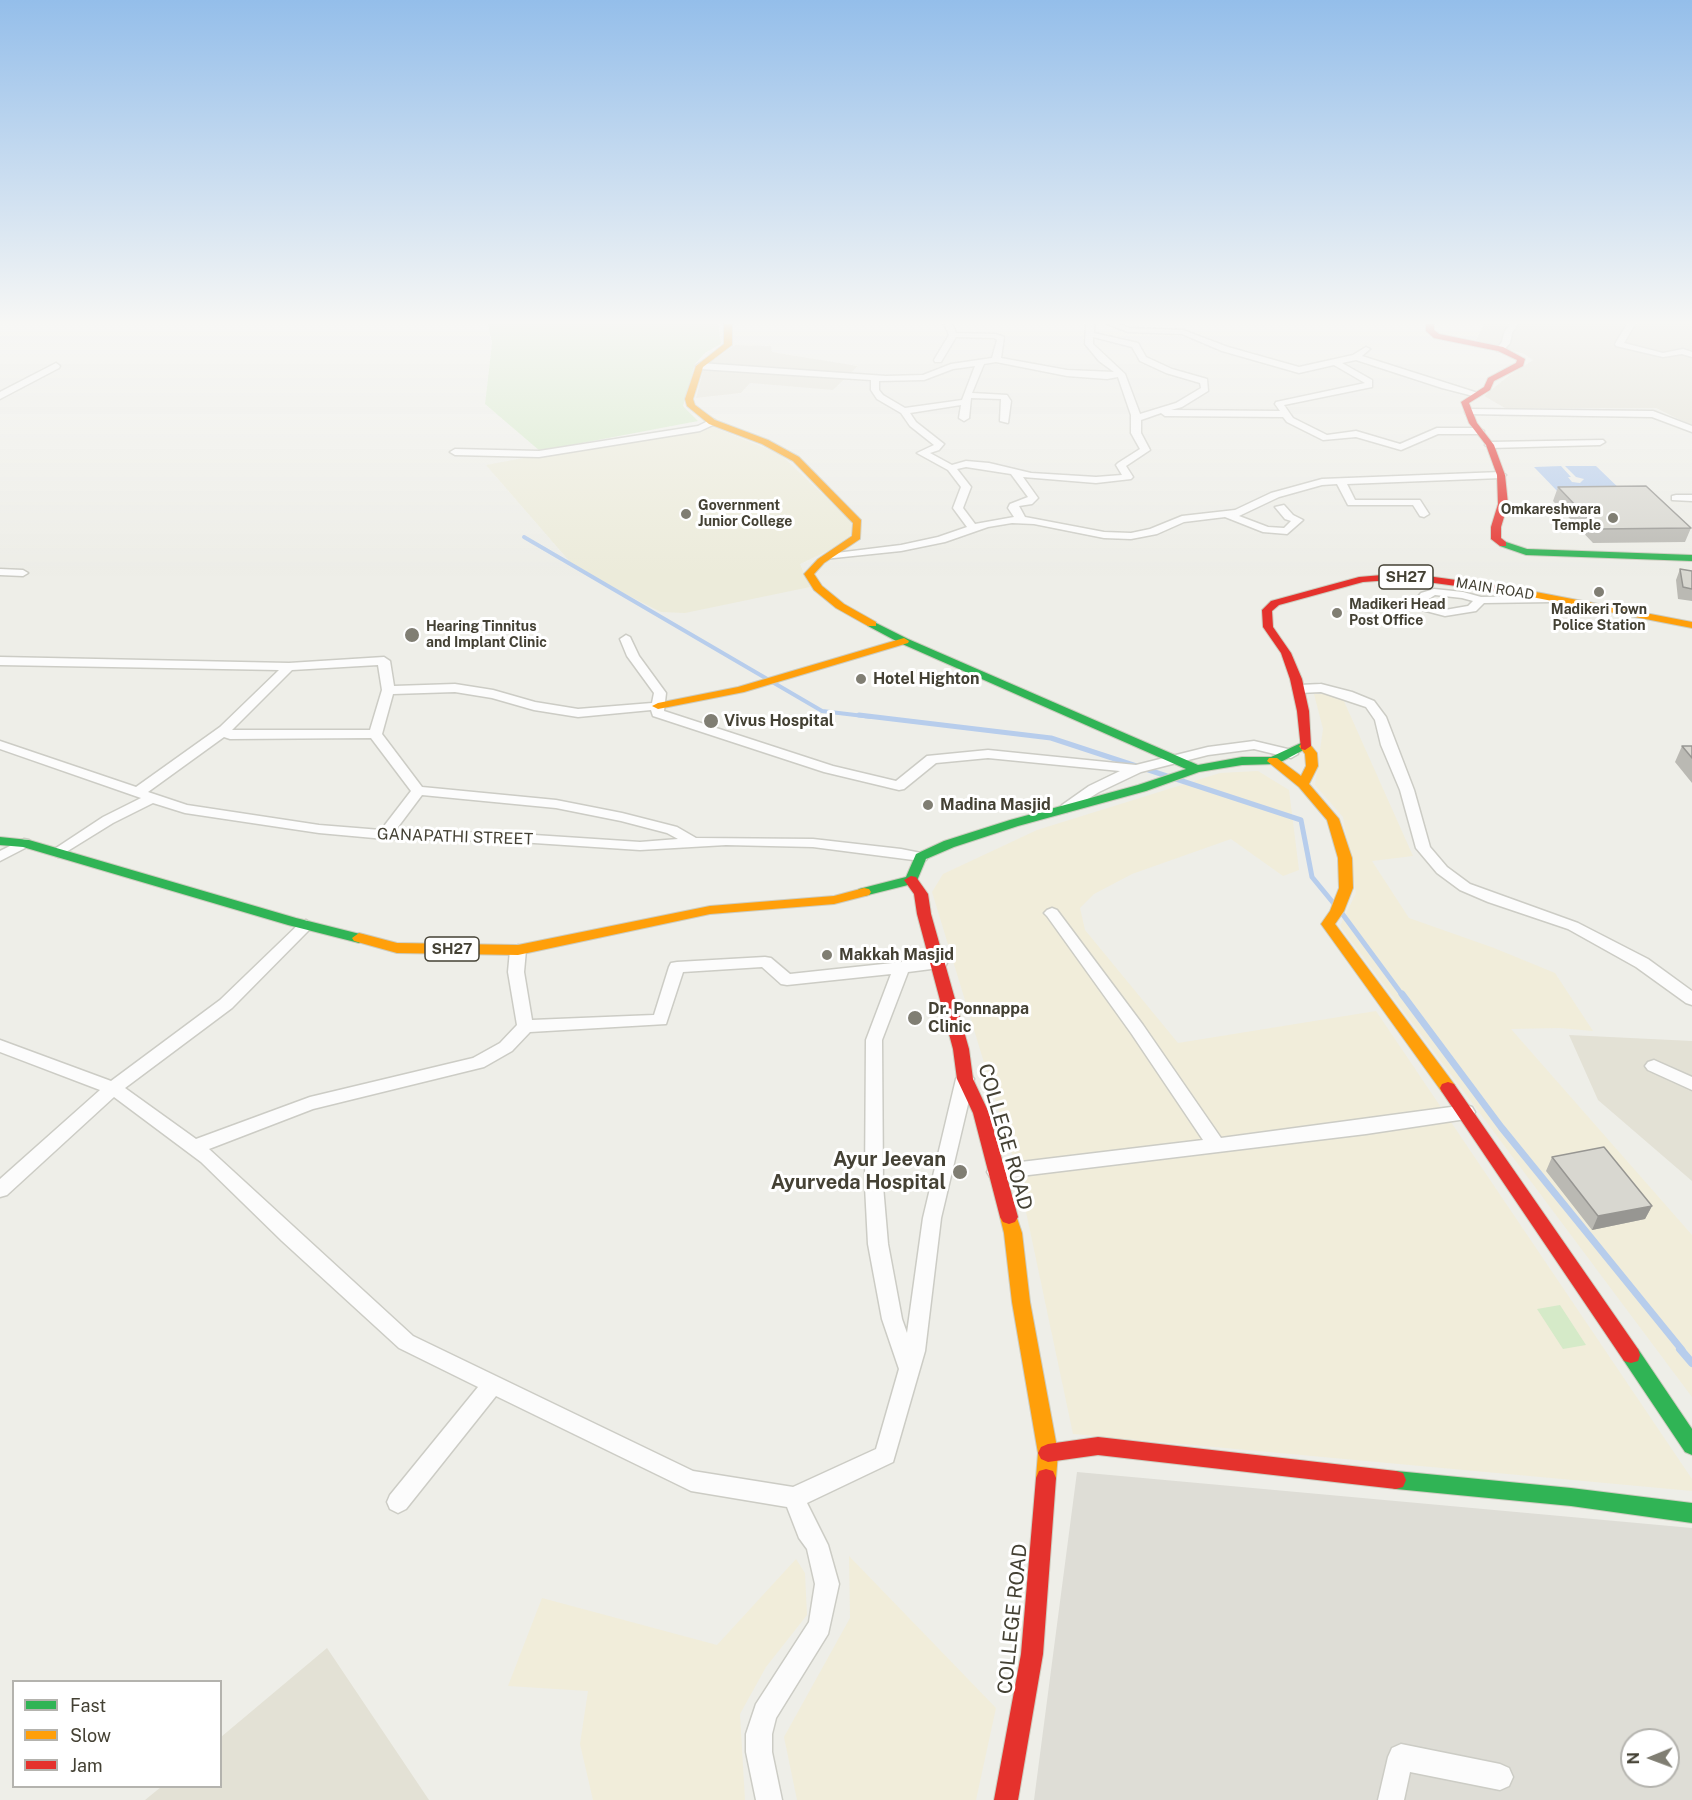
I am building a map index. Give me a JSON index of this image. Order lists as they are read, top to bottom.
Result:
{
  "streets": {
    "street": [
      "SH27",
      "MAIN ROAD",
      "GANAPATHI STREET",
      "COLLEGE ROAD"
    ]
  },
  "crossings": [
    ["SH27", "MAIN ROAD"],
    ["SH27", "COLLEGE ROAD"]
  ],
  "places": [
    "Government Junior College",
    "Omkareshwara Temple",
    "Madikeri Town Police Station",
    "Madikeri Head Post Office",
    "Hearing Tinnitus and Implant Clinic",
    "Hotel Highton",
    "Vivus Hospital",
    "Madina Masjid",
    "Makkah Masjid",
    "Dr. Ponnappa Clinic",
    "Ayur Jeevan Ayurveda Hospital"
  ],
  "legend": ["Fast", "Slow", "Jam"],
  "north": "left"
}
